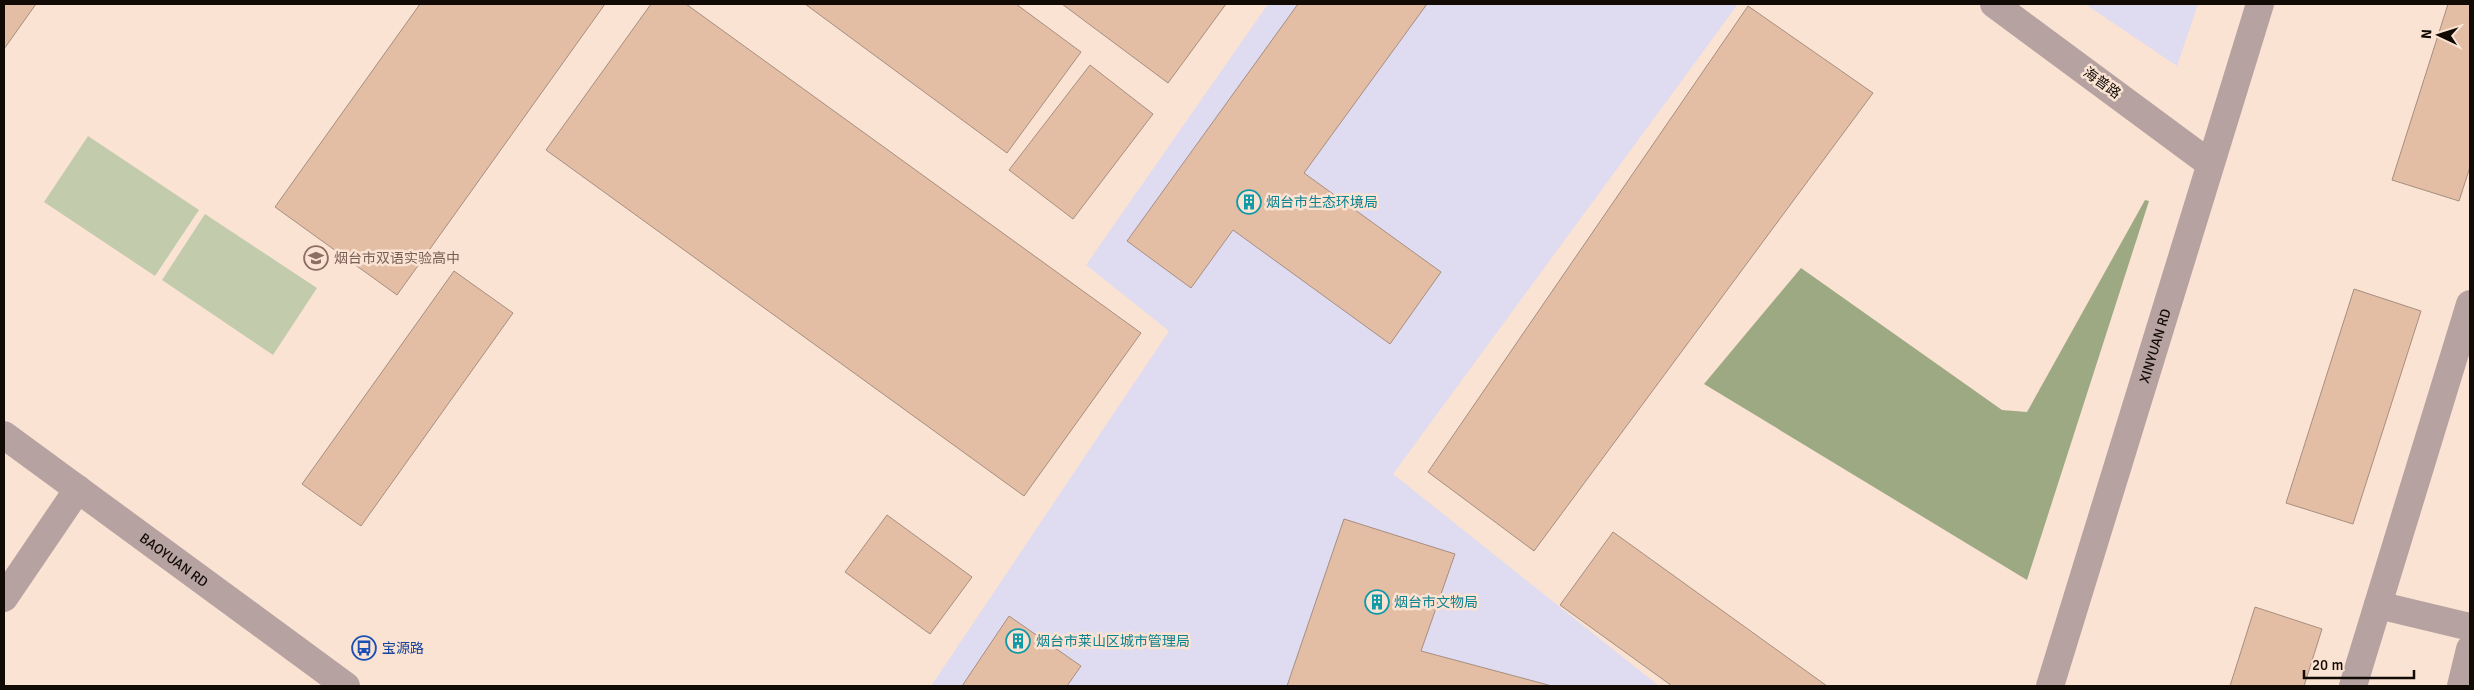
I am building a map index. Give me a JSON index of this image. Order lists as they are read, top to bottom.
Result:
{
  "streets": {
    "street": ["海普路", "XINYUAN RD", "BAOYUAN RD"]
  },
  "crossings": [
    ["海普路", "XINYUAN RD"]
  ],
  "places": {
    "building": ["烟台市生态环境局", "烟台市文物局", "烟台市莱山区城市管理局"],
    "school or university": ["烟台市双语实验高中"],
    "bus stop": ["宝源路"]
  },
  "scale_bar": "20 m",
  "north": "left"
}
